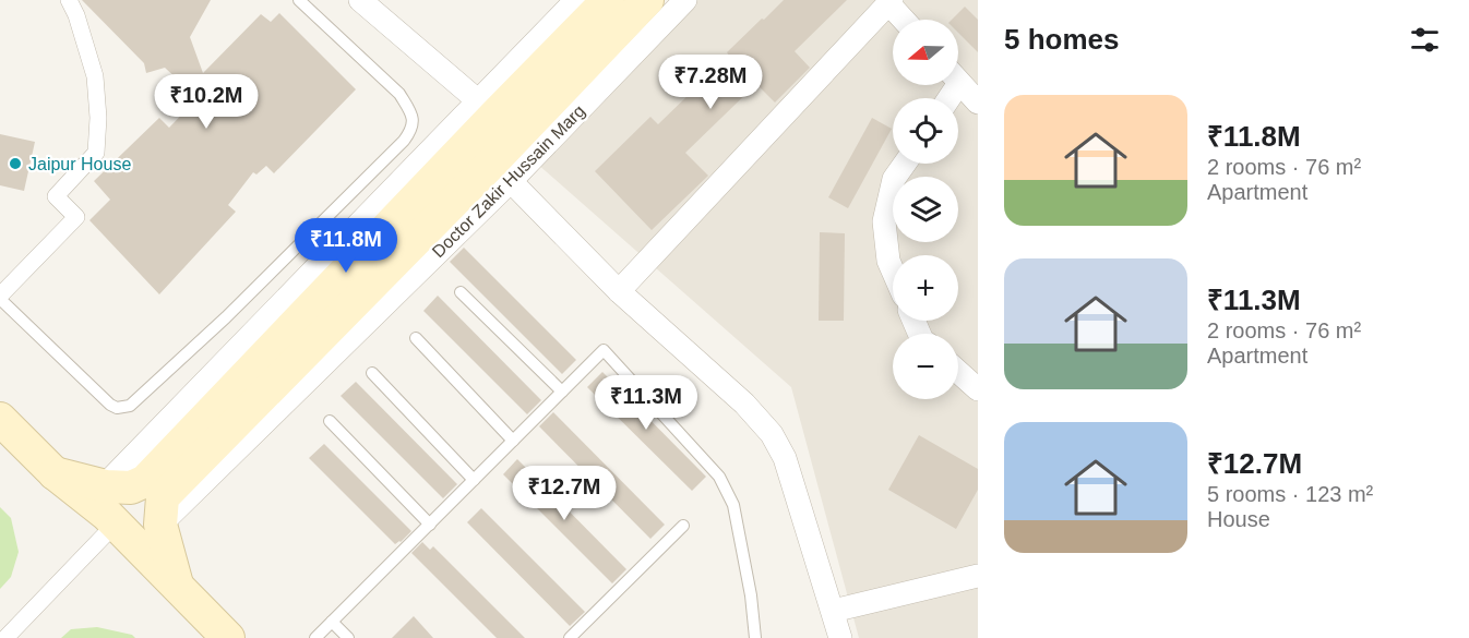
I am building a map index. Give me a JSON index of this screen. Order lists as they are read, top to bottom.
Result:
{
  "streets": {
    "main road": ["Doctor Zakir Hussain Marg"]
  },
  "places": ["Jaipur House"],
  "north": "left",
  "page": {
    "heading": "5 homes",
    "map_buttons": ["+", "−"],
    "price": [
      "₹7.28M",
      "₹10.2M",
      "₹11.8M",
      "₹11.3M",
      "₹12.7M"
    ],
    "list": [
      {
        "name": "₹11.8M",
        "note": "2 rooms · 76 m² · Apartment"
      },
      {
        "name": "₹11.3M",
        "note": "2 rooms · 76 m² · Apartment"
      },
      {
        "name": "₹12.7M",
        "note": "5 rooms · 123 m² · House"
      }
    ]
  }
}
